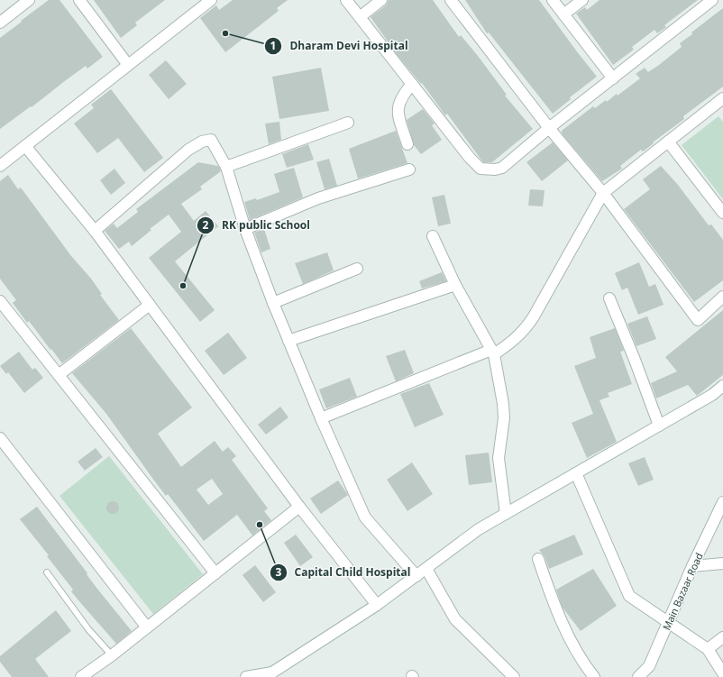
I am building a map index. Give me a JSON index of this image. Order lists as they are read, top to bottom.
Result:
{
  "streets": {
    "street": ["Main Bazaar Road"]
  },
  "places": ["Dharam Devi Hospital", "RK public School", "Capital Child Hospital"]
}
